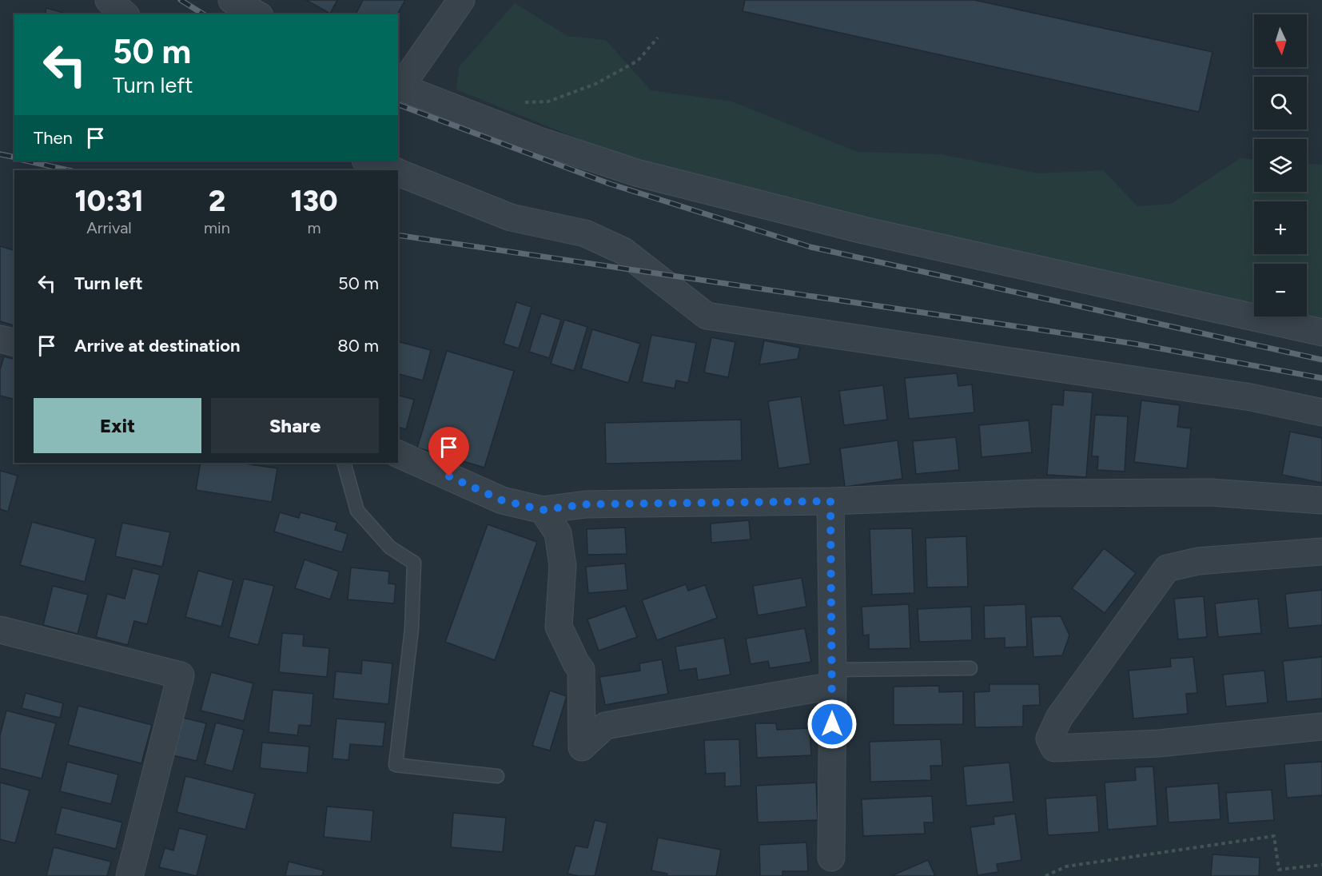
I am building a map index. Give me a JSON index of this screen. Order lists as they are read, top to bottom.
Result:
{
  "north": "bottom",
  "page": {
    "map_buttons": ["+", "−"],
    "turn": ["50 m", "Turn left"],
    "then": "Then",
    "eta": [
      "10:31",
      "Arrival",
      "2",
      "min",
      "130",
      "m"
    ],
    "list": [
      {
        "name": "Turn left",
        "value": "50 m"
      },
      {
        "name": "Arrive at destination",
        "value": "80 m"
      }
    ],
    "buttons": ["Exit", "Share"]
  }
}
